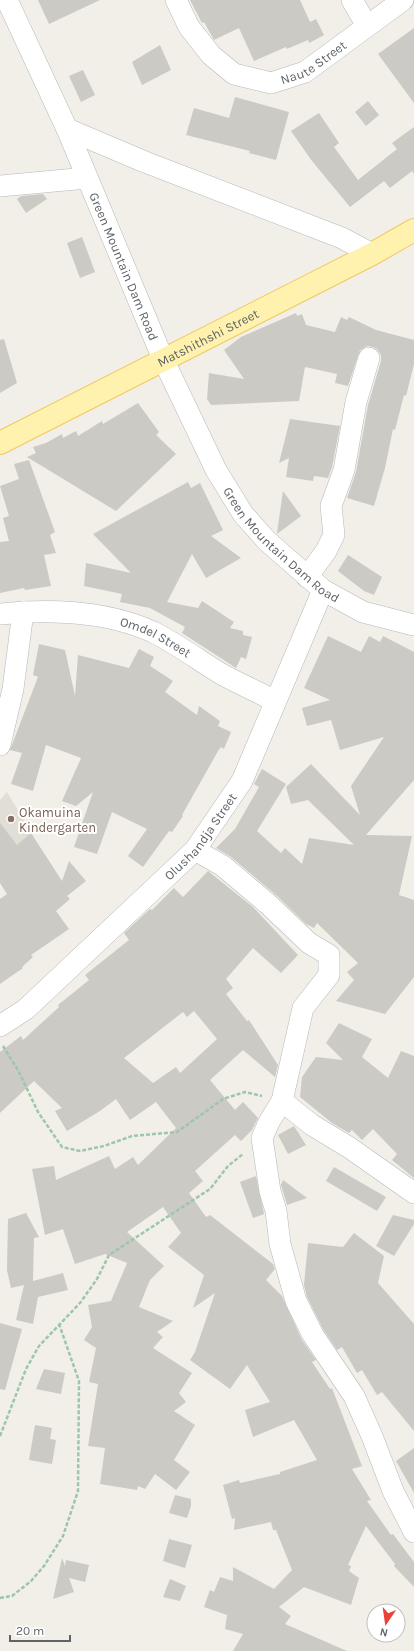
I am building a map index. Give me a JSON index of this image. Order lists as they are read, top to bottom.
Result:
{
  "streets": {
    "main road": ["Matshithshi Street"],
    "street": [
      "Naute Street",
      "Green Mountain Dam Road",
      "Omdel Street",
      "Olushandja Street"
    ]
  },
  "crossings": [
    ["Green Mountain Dam Road", "Matshithshi Street"],
    ["Green Mountain Dam Road", "Olushandja Street"],
    ["Omdel Street", "Olushandja Street"]
  ],
  "places": ["Okamuina Kindergarten"],
  "scale_bar": "20 m",
  "north": "bottom"
}
